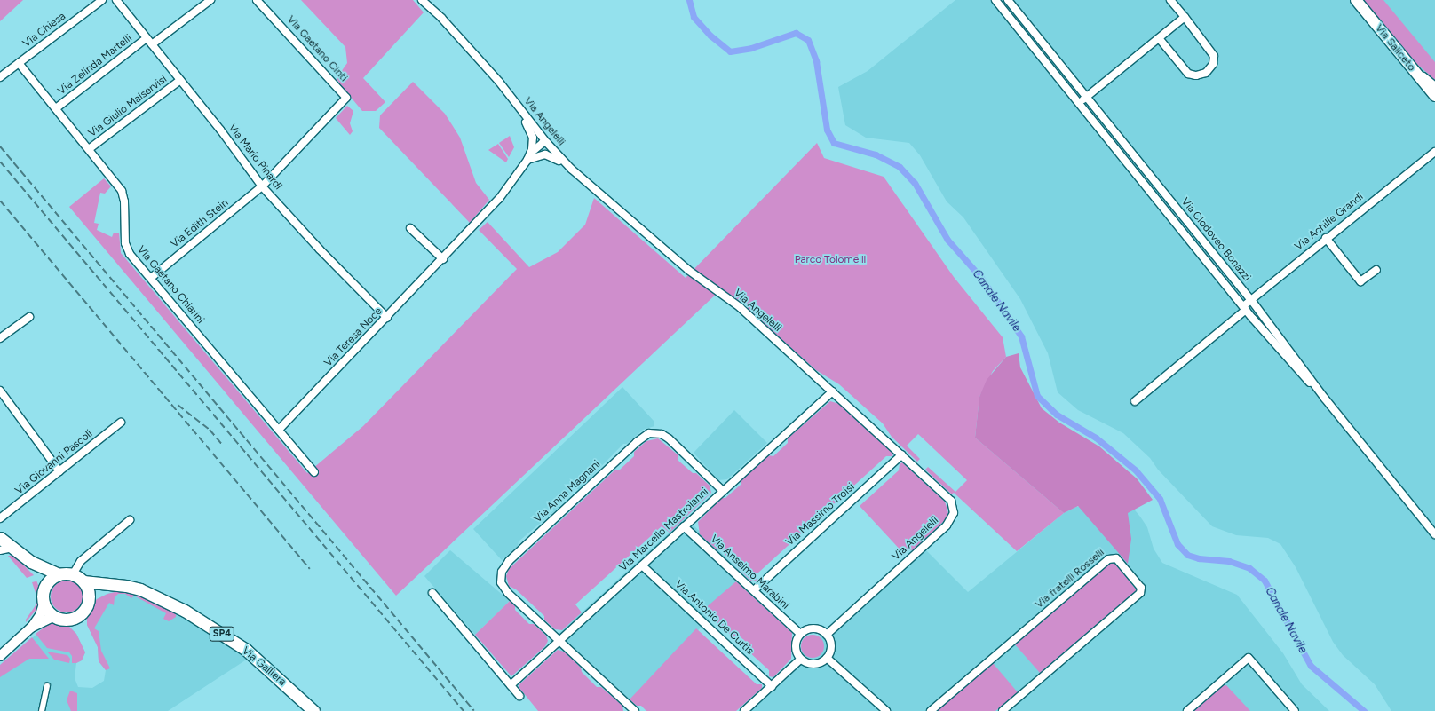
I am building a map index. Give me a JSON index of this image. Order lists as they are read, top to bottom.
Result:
{
  "streets": {
    "main road": ["Via Saliceto", "SP4", "Via Galliera"],
    "street": [
      "Via Chiesa",
      "Via Gaetano Cinti",
      "Via Zelinda Martelli",
      "Via Giulio Malservisi",
      "Via Angelelli",
      "Via Mario Pinardi",
      "Via Achille Grandi",
      "Via Edith Stein",
      "Via Clodoveo Bonazzi",
      "Via Gaetano Chiarini",
      "Via Teresa Noce",
      "Via Giovanni Pascoli",
      "Via Anna Magnani",
      "Via Massimo Troisi",
      "Via Marcello Mastroianni",
      "Via Anselmo Marabini",
      "Via fratelli Rosselli",
      "Via Antonio De Curtis"
    ]
  },
  "crossings": [
    ["Via Chiesa", "Via Gaetano Chiarini"],
    ["Via Gaetano Cinti", "Via Mario Pinardi"],
    ["Via Gaetano Cinti", "Via Edith Stein"],
    ["Via Zelinda Martelli", "Via Mario Pinardi"],
    ["Via Zelinda Martelli", "Via Gaetano Chiarini"],
    ["Via Giulio Malservisi", "Via Mario Pinardi"],
    ["Via Giulio Malservisi", "Via Gaetano Chiarini"],
    ["Via Angelelli", "Via Teresa Noce"],
    ["Via Angelelli", "Via Massimo Troisi"],
    ["Via Angelelli", "Via Marcello Mastroianni"],
    ["Via Angelelli", "Via Anselmo Marabini"],
    ["Via Mario Pinardi", "Via Edith Stein"],
    ["Via Mario Pinardi", "Via Teresa Noce"],
    ["Via Achille Grandi", "Via Clodoveo Bonazzi"],
    ["Via Edith Stein", "Via Gaetano Chiarini"],
    ["Via Gaetano Chiarini", "Via Teresa Noce"],
    ["Via Anna Magnani", "Via Marcello Mastroianni"],
    ["Via Massimo Troisi", "Via Anselmo Marabini"],
    ["Via Marcello Mastroianni", "Via Anselmo Marabini"],
    ["Via Marcello Mastroianni", "Via Antonio De Curtis"]
  ],
  "water": ["Canale Navile"],
  "parks": ["Parco Tolomelli"]
}
